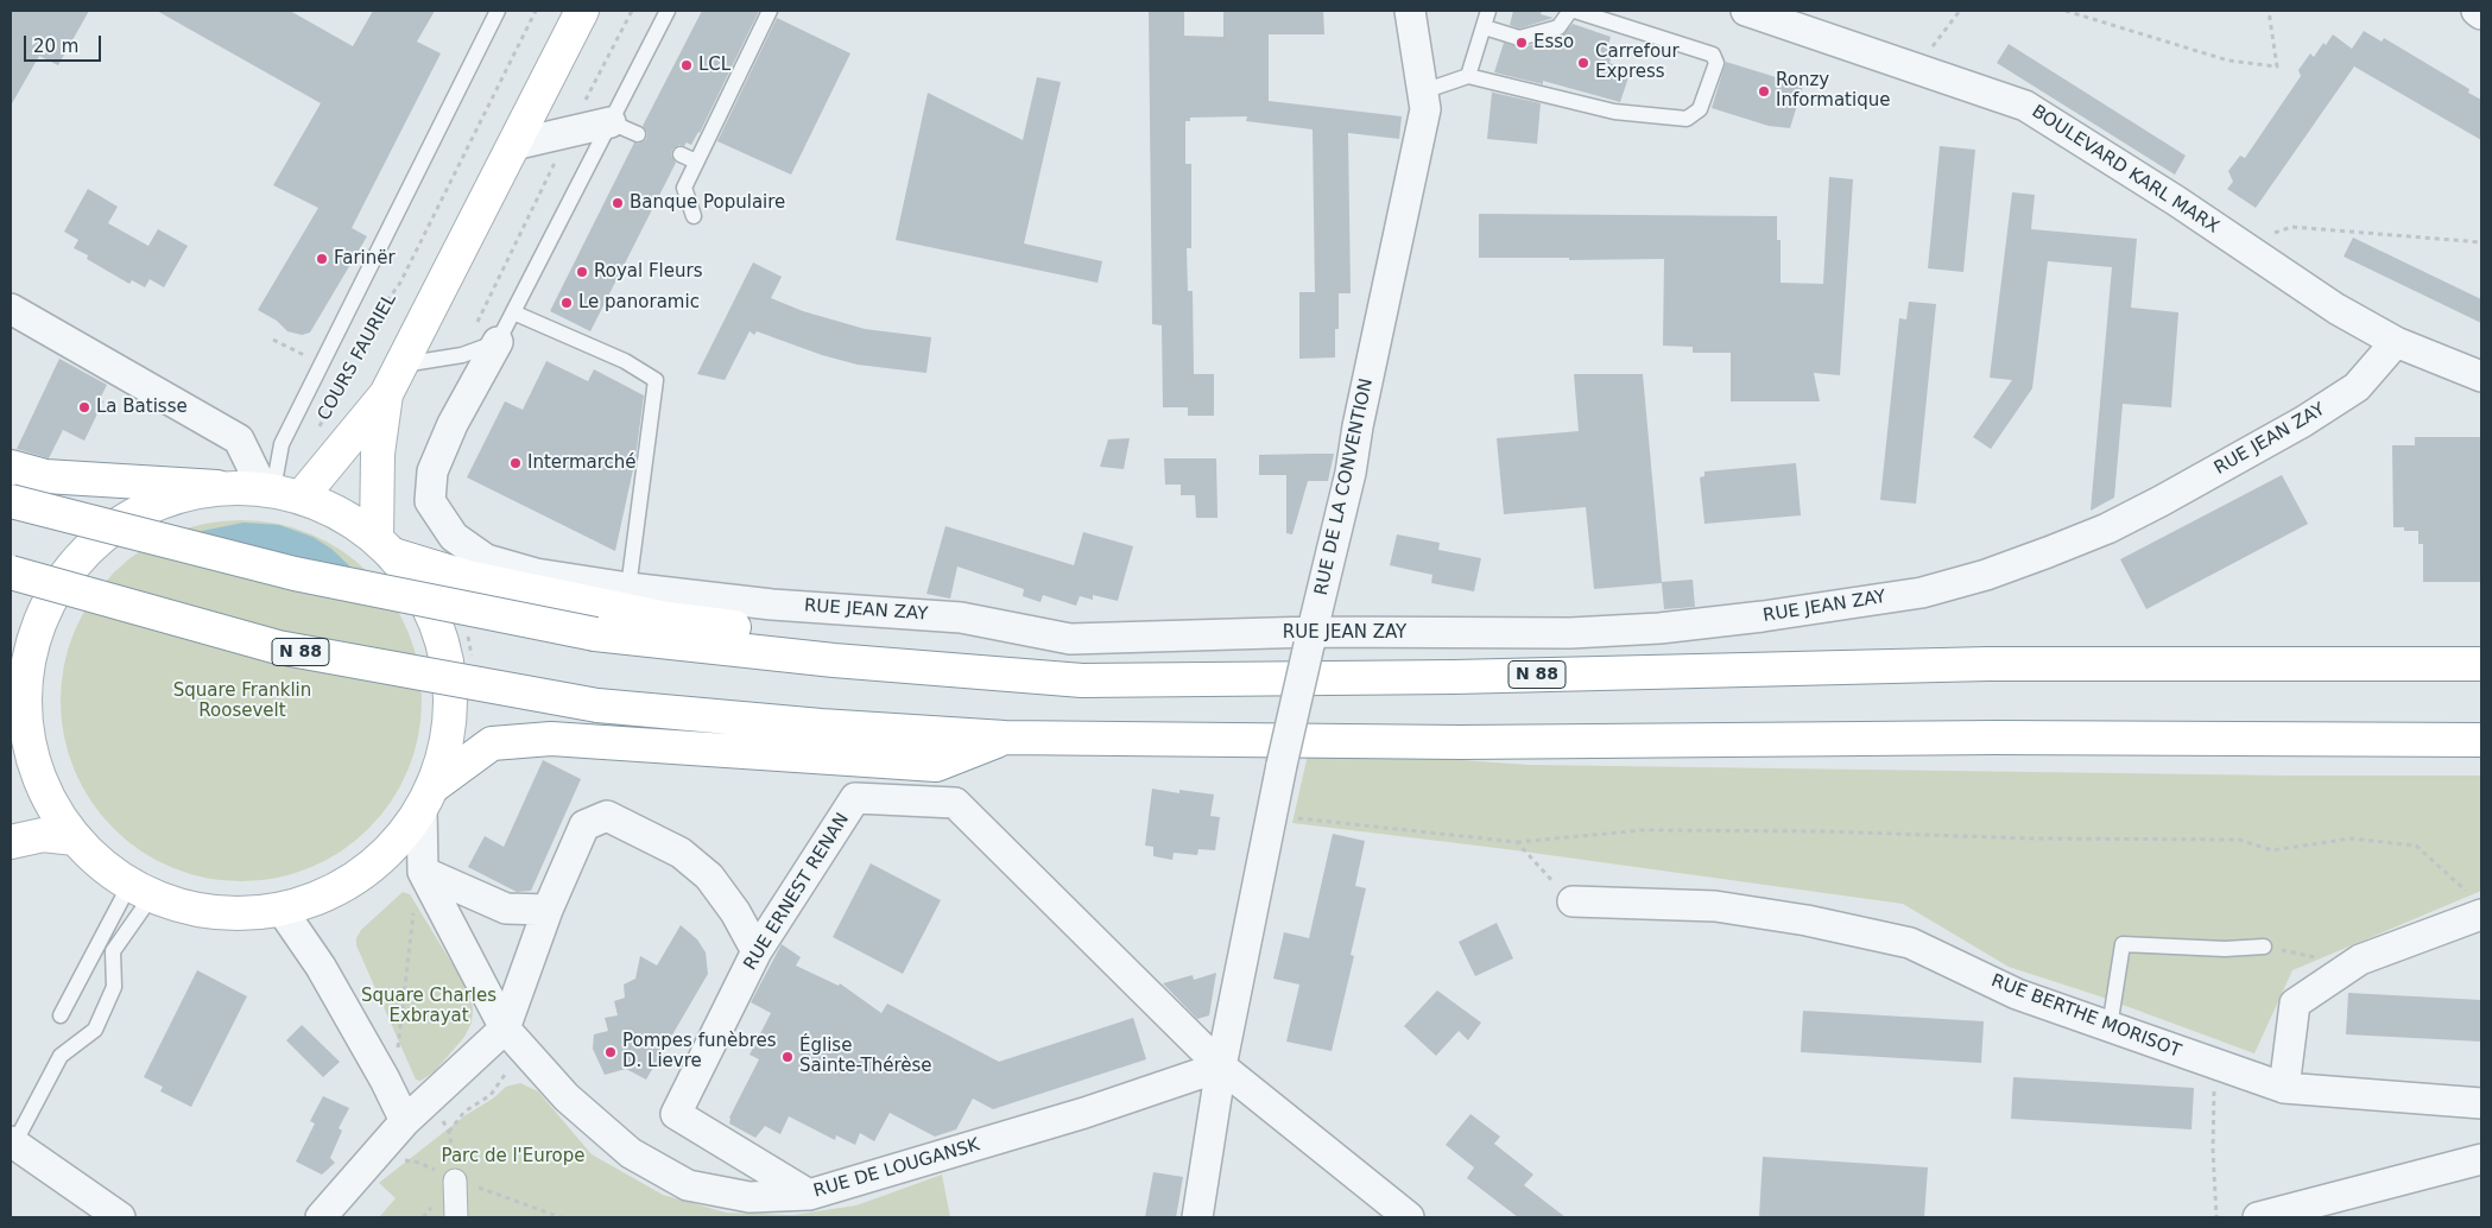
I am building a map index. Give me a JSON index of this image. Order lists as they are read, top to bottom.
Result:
{
  "streets": {
    "main road": ["COURS FAURIEL", "N 88"],
    "street": [
      "BOULEVARD KARL MARX",
      "RUE JEAN ZAY",
      "RUE DE LA CONVENTION",
      "RUE ERNEST RENAN",
      "RUE BERTHE MORISOT",
      "RUE DE LOUGANSK"
    ]
  },
  "crossings": [
    ["BOULEVARD KARL MARX", "RUE JEAN ZAY"],
    ["RUE JEAN ZAY", "RUE DE LA CONVENTION"],
    ["RUE DE LA CONVENTION", "RUE ERNEST RENAN"],
    ["RUE DE LA CONVENTION", "RUE DE LOUGANSK"],
    ["RUE ERNEST RENAN", "RUE DE LOUGANSK"]
  ],
  "parks": ["Square Franklin Roosevelt", "Square Charles Exbrayat", "Parc de l'Europe"],
  "places": [
    "Esso",
    "Carrefour Express",
    "LCL",
    "Ronzy Informatique",
    "Banque Populaire",
    "Farinër",
    "Royal Fleurs",
    "Le panoramic",
    "La Batisse",
    "Intermarché",
    "Pompes funèbres D. Lievre",
    "Église Sainte-Thérèse"
  ],
  "scale_bar": "20 m"
}
